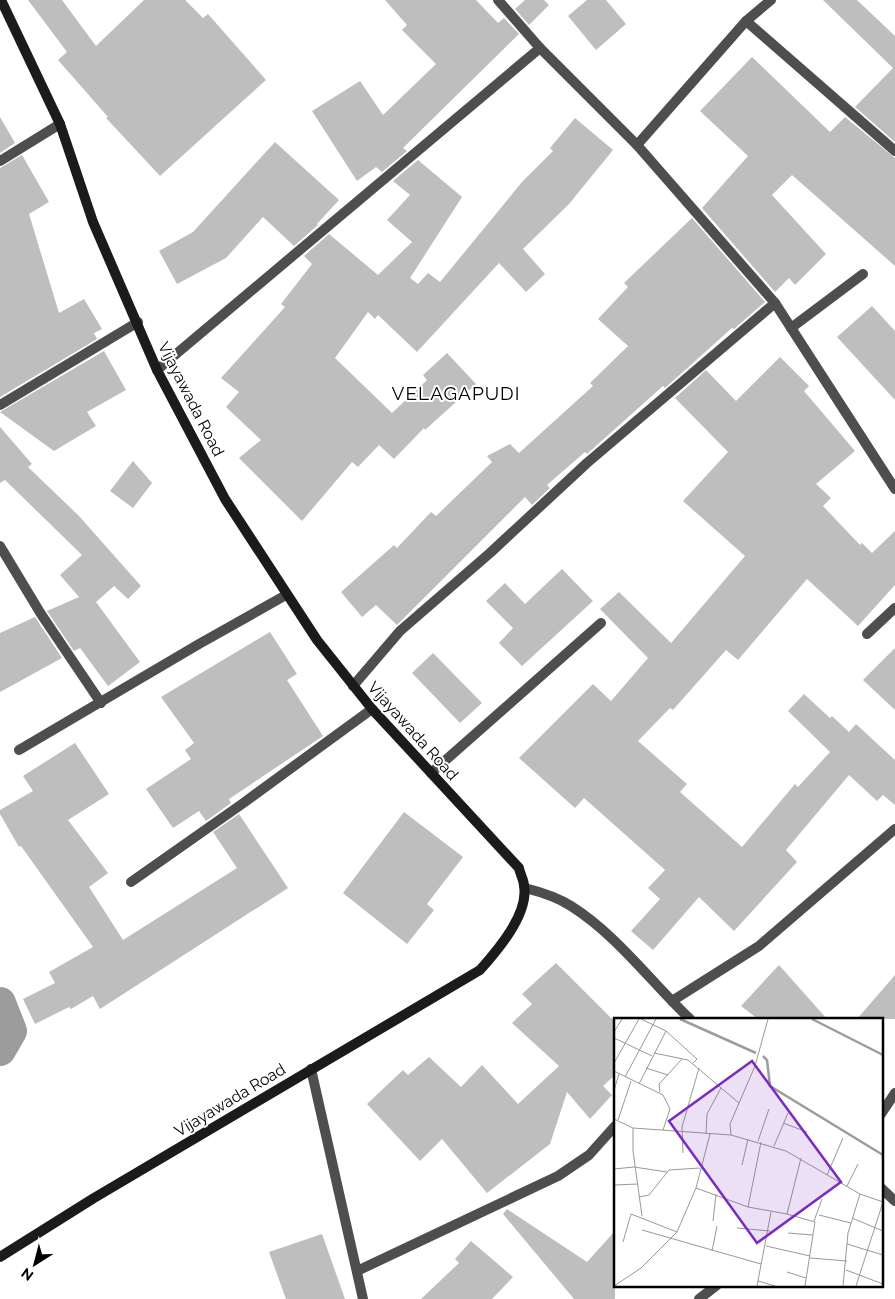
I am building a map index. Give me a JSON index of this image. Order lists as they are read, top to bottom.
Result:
{
  "streets": {
    "main road": ["Vijayawada Road"]
  },
  "districts": ["VELAGAPUDI"],
  "north": "bottom left"
}
